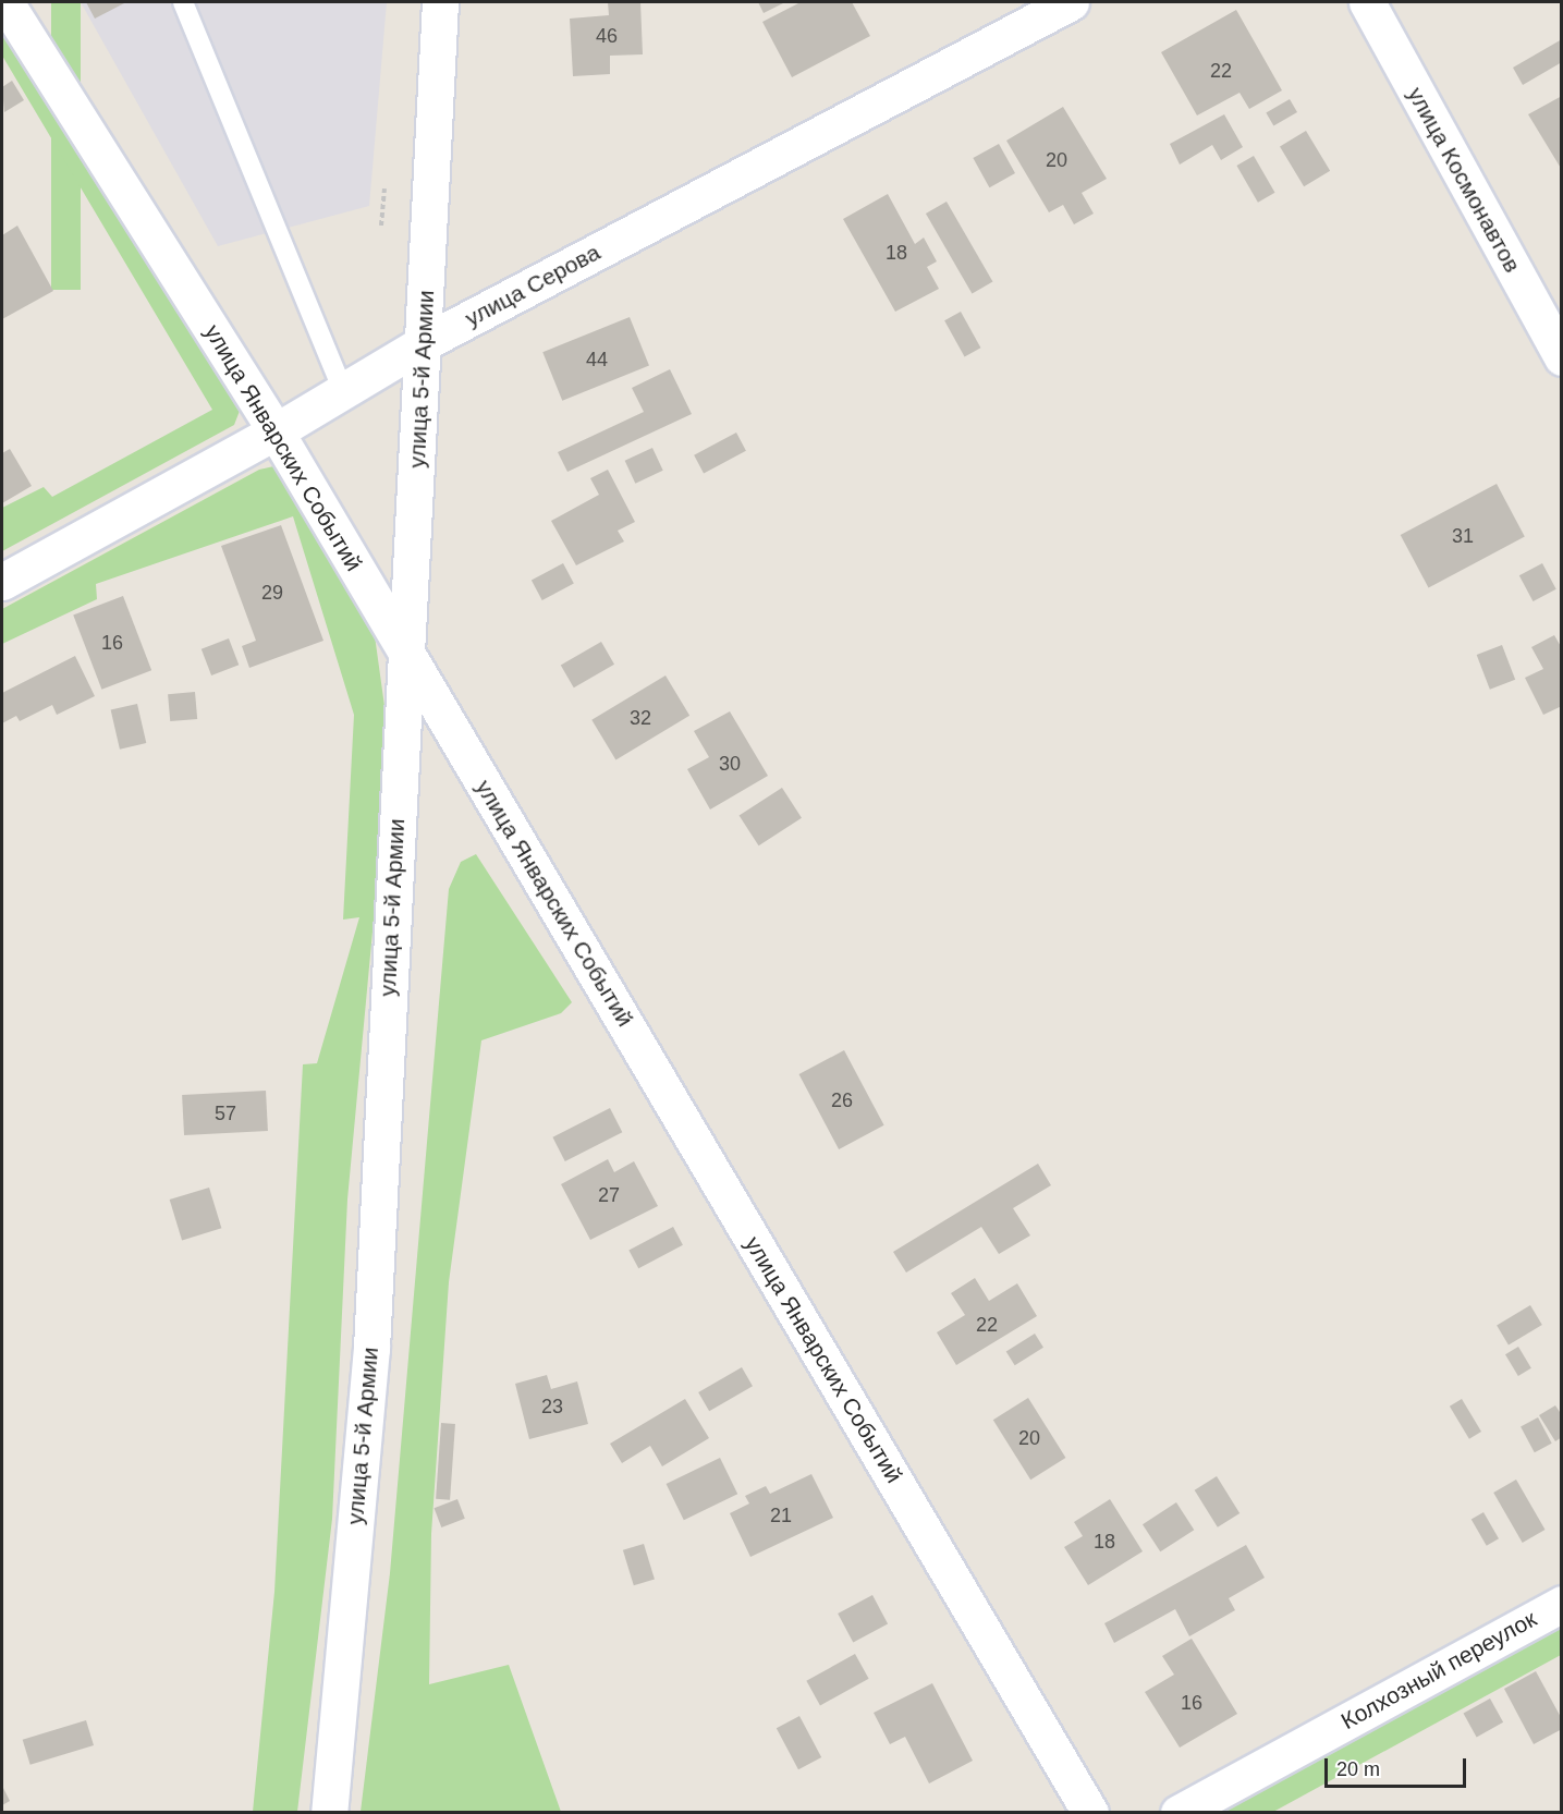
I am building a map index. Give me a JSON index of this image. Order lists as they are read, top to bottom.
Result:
{
  "streets": {
    "street": [
      "улица Космонавтов",
      "улица Серова",
      "улица 5-й Армии",
      "улица Январских Событий",
      "Колхозный переулок"
    ]
  },
  "crossings": [
    ["улица Серова", "улица 5-й Армии"],
    ["улица Серова", "улица Январских Событий"],
    ["улица 5-й Армии", "улица Январских Событий"]
  ],
  "house_numbers": [
    "46",
    "22",
    "20",
    "18",
    "44",
    "31",
    "29",
    "16",
    "32",
    "30",
    "26",
    "57",
    "27",
    "22",
    "23",
    "20",
    "21",
    "18",
    "16"
  ],
  "scale_bar": "20 m"
}
